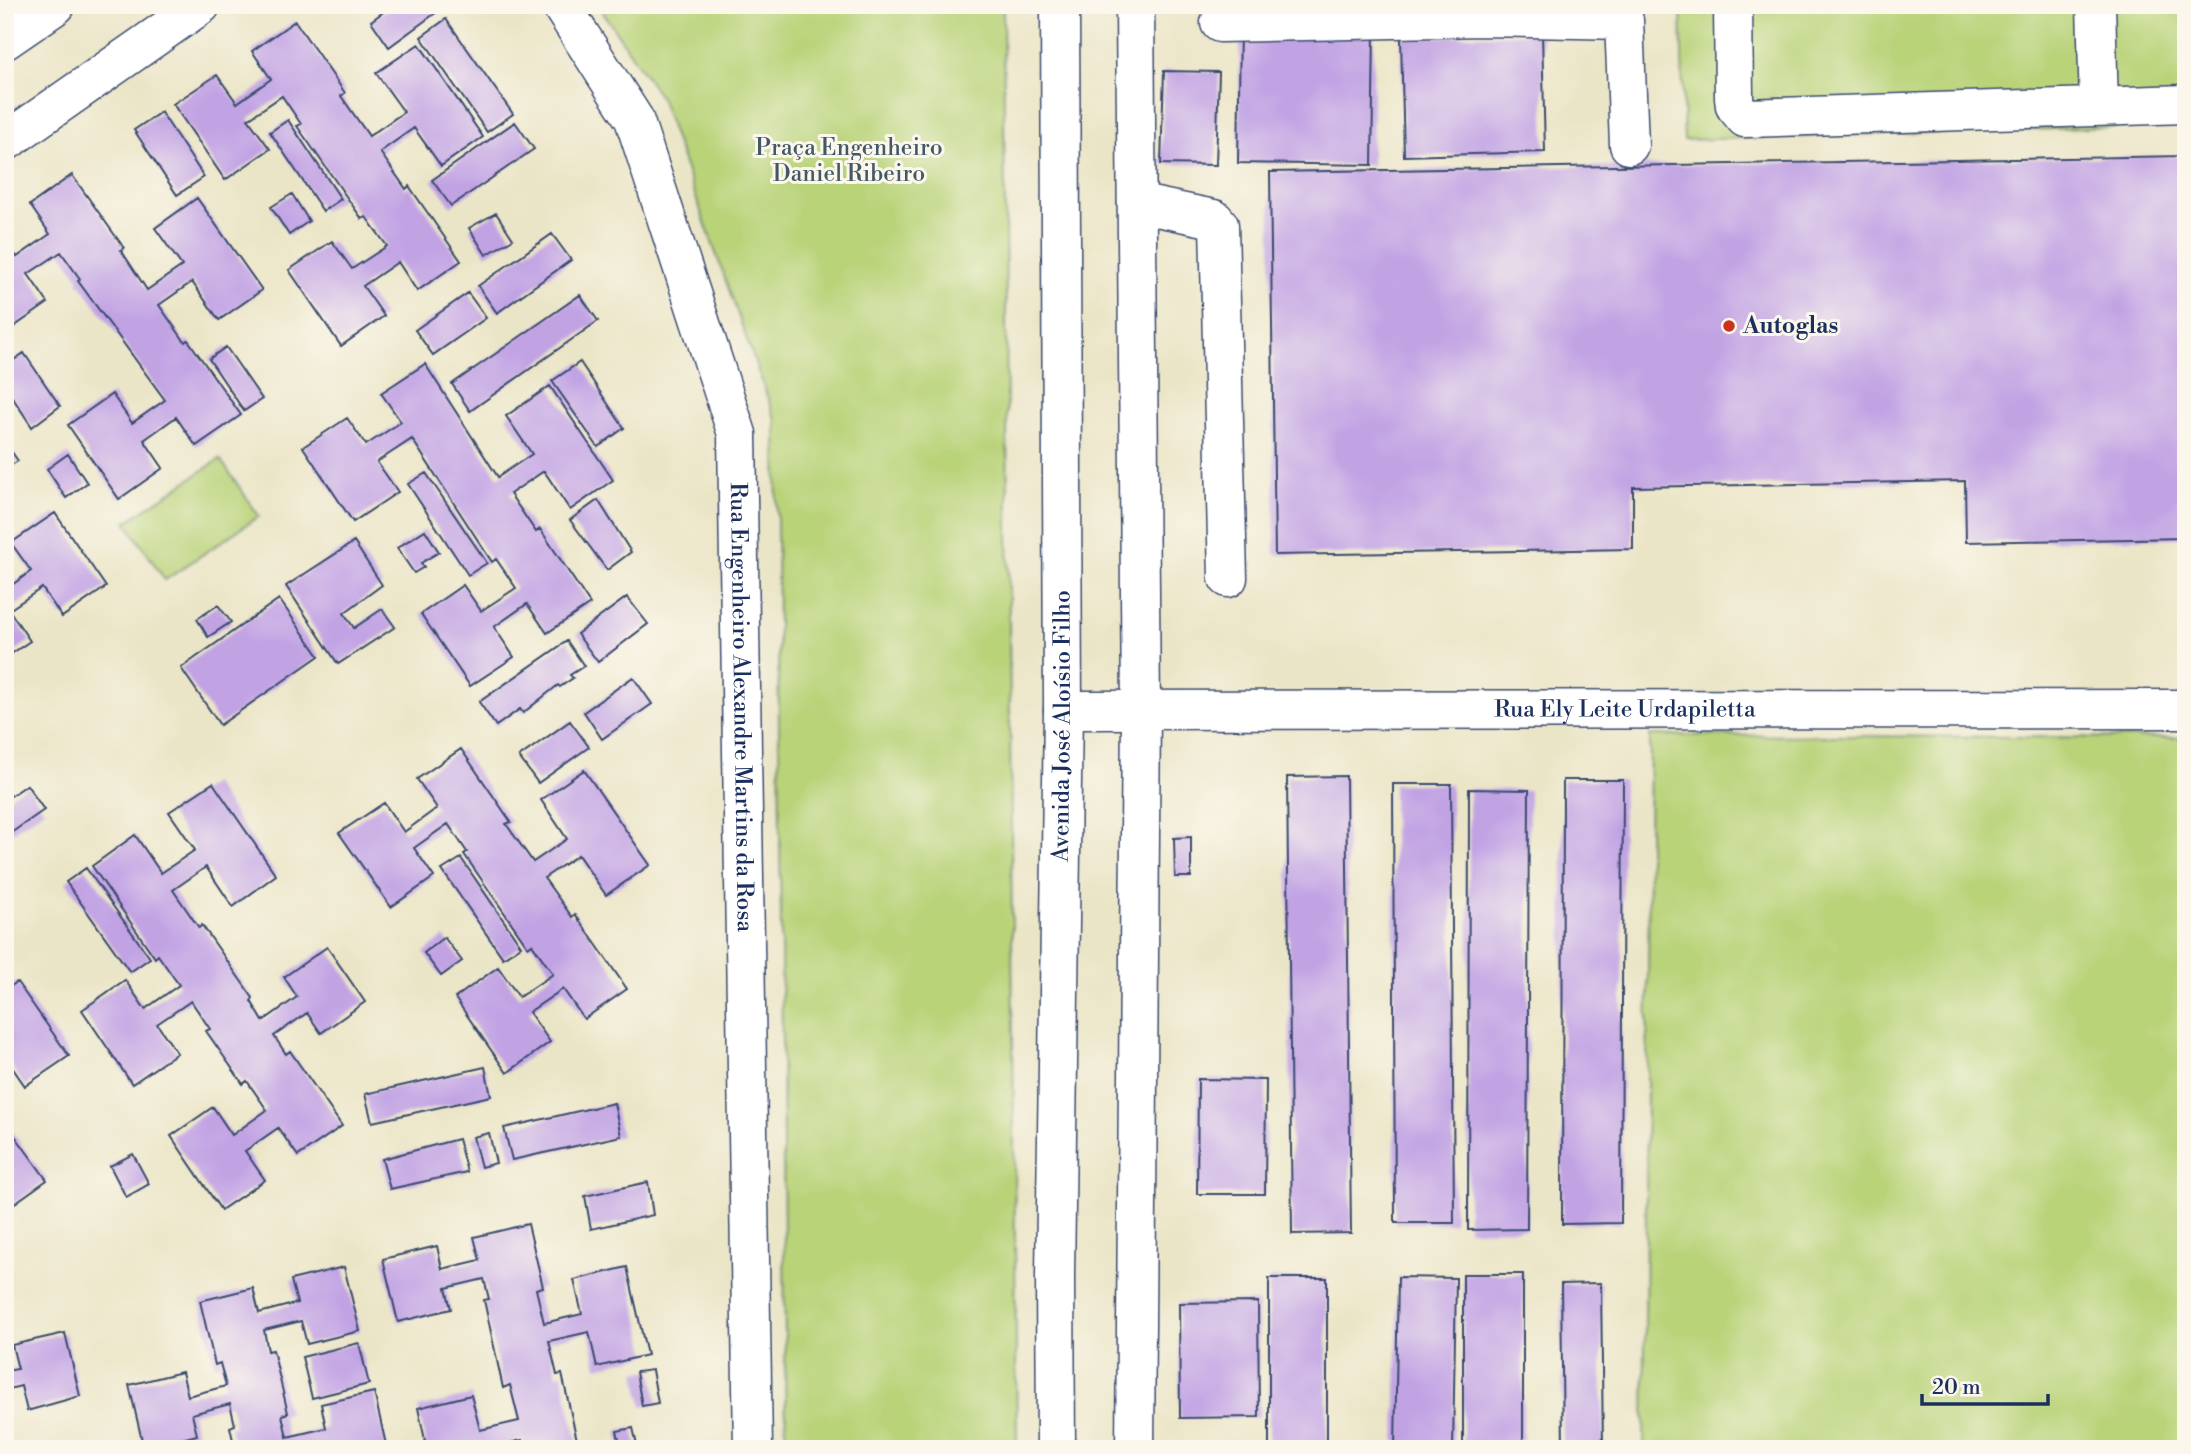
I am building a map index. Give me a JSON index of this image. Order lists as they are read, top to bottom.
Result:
{
  "streets": {
    "street": ["Rua Engenheiro Alexandre Martins da Rosa", "Rua Ely Leite Urdapiletta", "Avenida José Aloísio Filho"]
  },
  "crossings": [
    ["Rua Ely Leite Urdapiletta", "Avenida José Aloísio Filho"]
  ],
  "parks": ["Praça Engenheiro Daniel Ribeiro"],
  "places": ["Autoglas"],
  "scale_bar": "20 m"
}
